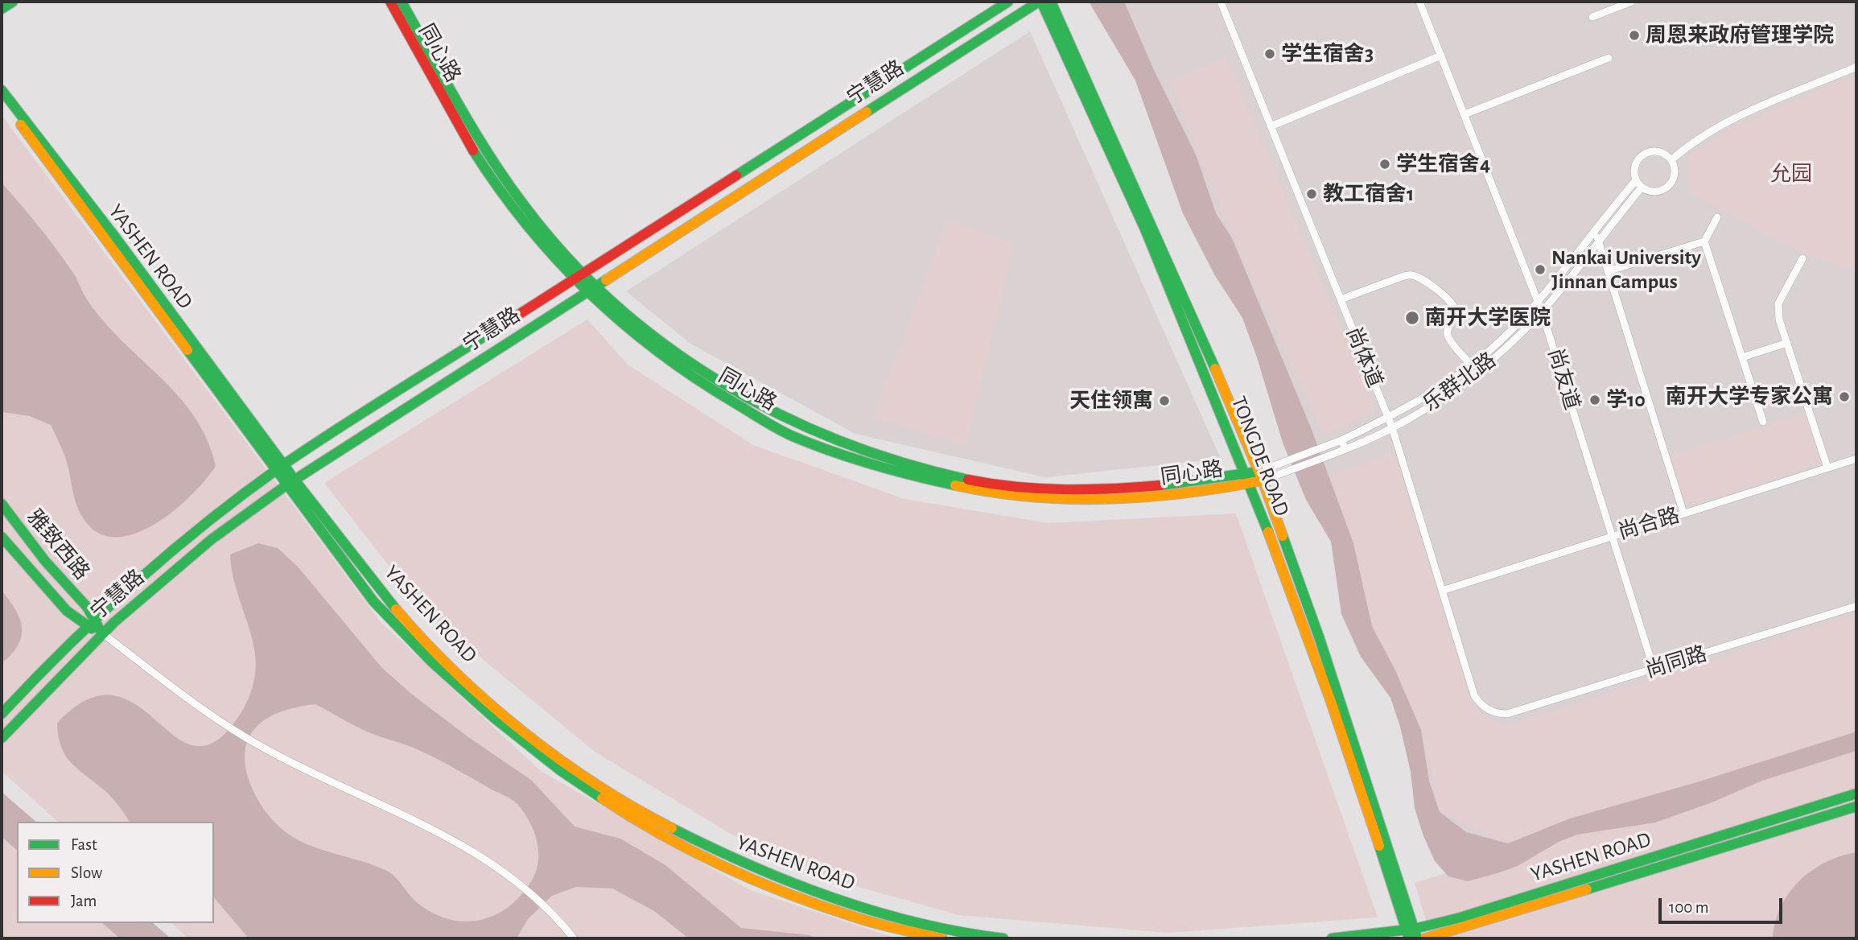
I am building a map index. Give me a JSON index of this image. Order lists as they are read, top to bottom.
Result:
{
  "streets": {
    "main road": [
      "同心路",
      "宁慧路",
      "YASHEN ROAD",
      "TONGDE ROAD",
      "雅致西路"
    ],
    "street": [
      "尚体道",
      "尚友道",
      "乐群北路",
      "尚合路",
      "尚同路"
    ]
  },
  "crossings": [
    ["同心路", "宁慧路"],
    ["同心路", "乐群北路"],
    ["同心路", "TONGDE ROAD"],
    ["宁慧路", "YASHEN ROAD"],
    ["宁慧路", "TONGDE ROAD"],
    ["宁慧路", "雅致西路"],
    ["YASHEN ROAD", "TONGDE ROAD"],
    ["尚体道", "乐群北路"],
    ["尚体道", "尚合路"],
    ["尚体道", "尚同路"],
    ["尚友道", "乐群北路"],
    ["尚友道", "尚合路"],
    ["尚友道", "尚同路"],
    ["乐群北路", "TONGDE ROAD"]
  ],
  "parks": ["允园"],
  "places": [
    "周恩来政府管理学院",
    "学生宿舍3",
    "学生宿舍4",
    "教工宿舍1",
    "Nankai University Jinnan Campus",
    "南开大学医院",
    "南开大学专家公寓",
    "学10",
    "天住领寓"
  ],
  "legend": ["Fast", "Slow", "Jam"],
  "scale_bar": "100 m"
}
